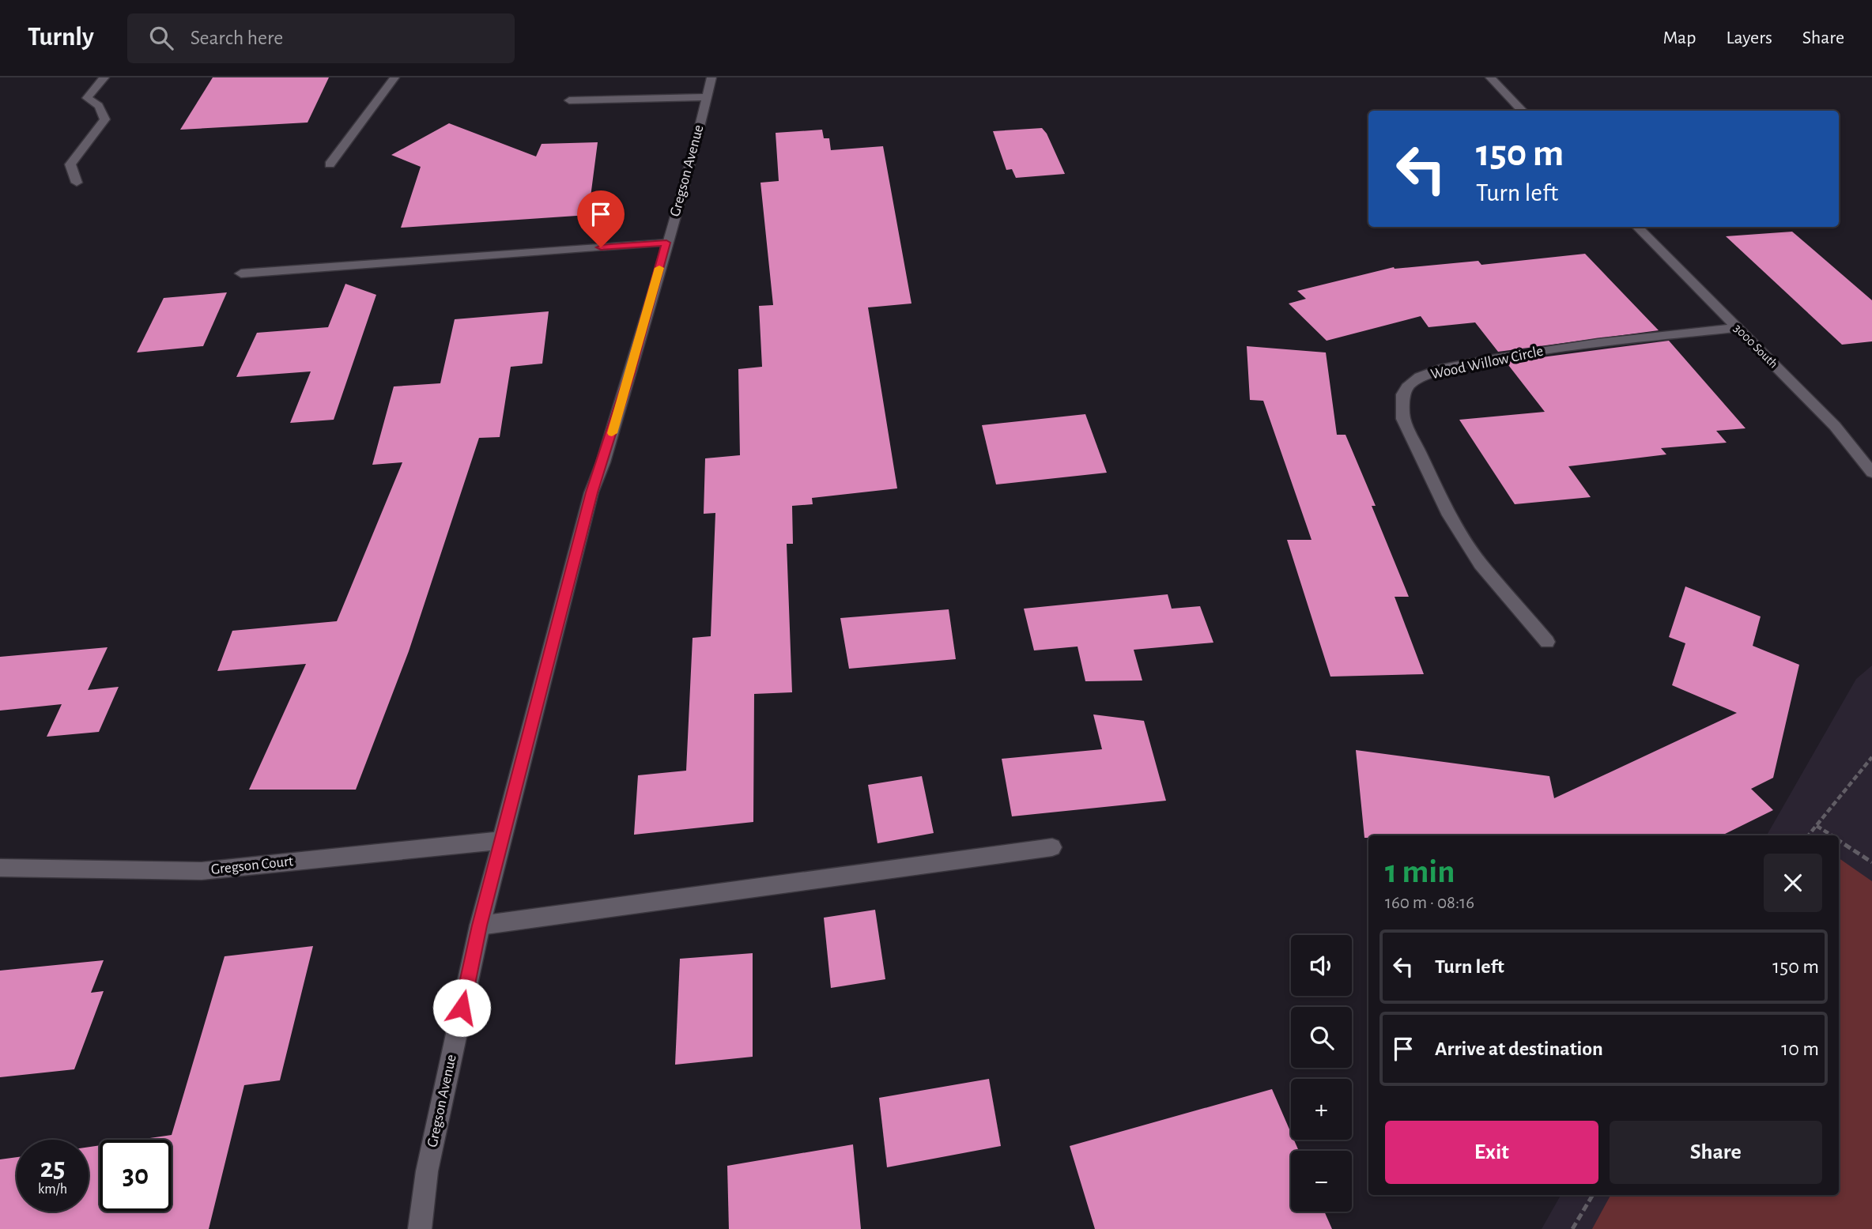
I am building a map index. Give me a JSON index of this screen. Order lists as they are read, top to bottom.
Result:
{
  "streets": {
    "street": [
      "Gregson Avenue",
      "3000 South",
      "Wood Willow Circle",
      "Gregson Court"
    ]
  },
  "crossings": [
    ["Gregson Avenue", "Gregson Court"],
    ["3000 South", "Wood Willow Circle"]
  ],
  "page": {
    "header": "Turnly",
    "search": "Search here",
    "nav": ["Map", "Layers", "Share"],
    "turn": ["150 m", "Turn left"],
    "heading": ["1 min", "160 m · 08:16"],
    "list": [
      {
        "name": "Turn left",
        "value": "150 m"
      },
      {
        "name": "Arrive at destination",
        "value": "10 m"
      }
    ],
    "map_buttons": ["+", "−"],
    "buttons": ["Exit", "Share"],
    "speed": "25 km/h",
    "limit": "30"
  }
}
